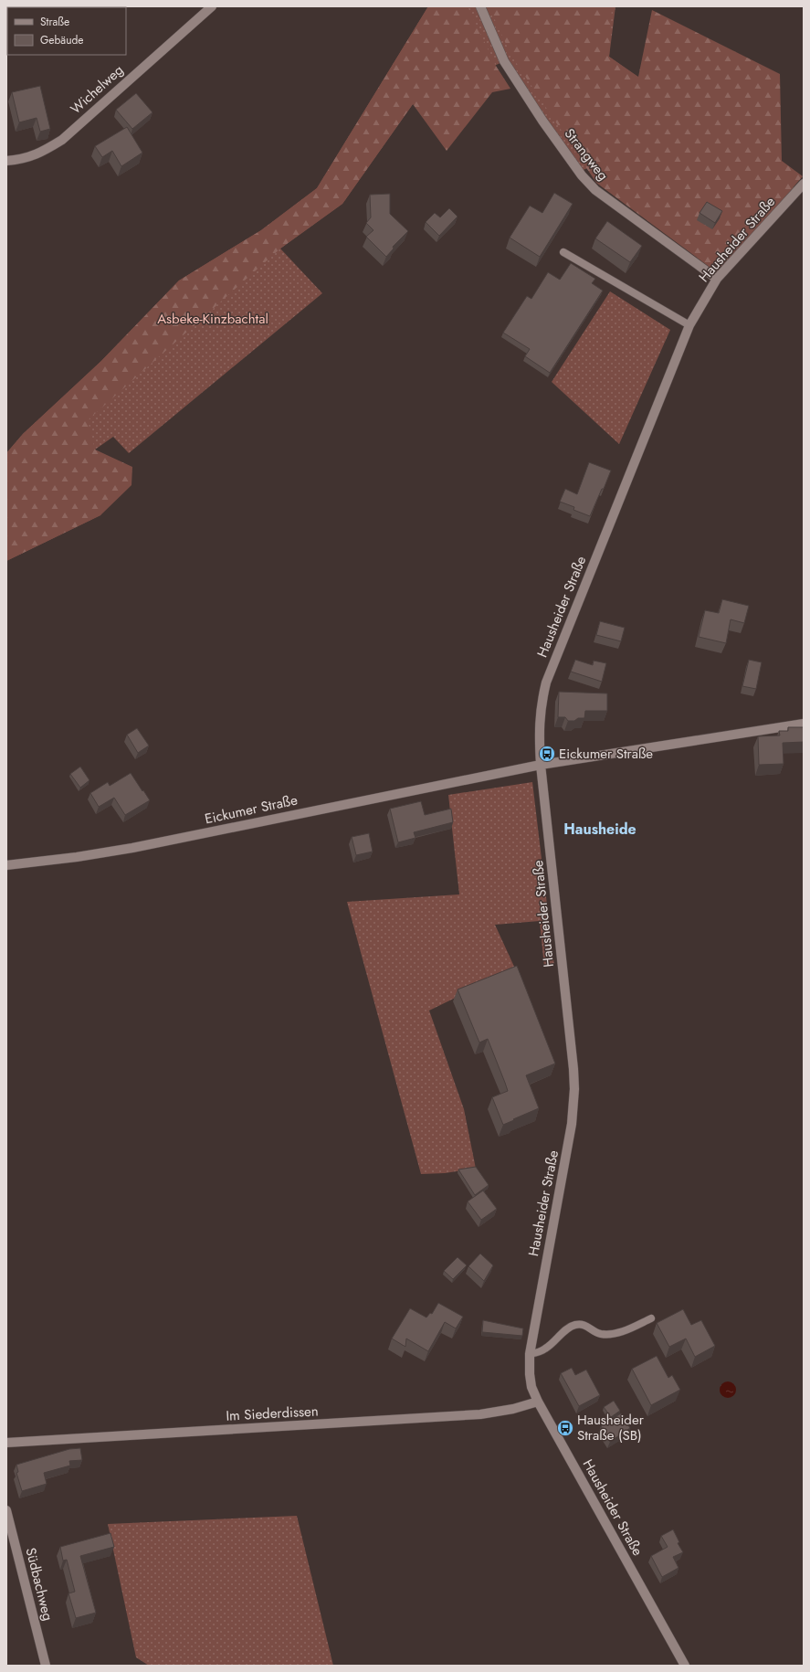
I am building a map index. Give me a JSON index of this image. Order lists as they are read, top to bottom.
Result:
{
  "streets": {
    "street": [
      "Wichelweg",
      "Strangweg",
      "Hausheider Straße",
      "Eickumer Straße",
      "Im Siederdissen",
      "Südbachweg"
    ]
  },
  "crossings": [
    ["Strangweg", "Hausheider Straße"],
    ["Hausheider Straße", "Eickumer Straße"],
    ["Hausheider Straße", "Im Siederdissen"]
  ],
  "districts": ["Hausheide"],
  "parks": ["Asbeke-Kinzbachtal"],
  "places": {
    "bus stop": ["Eickumer Straße", "Hausheider Straße (SB)"]
  },
  "legend": ["Straße", "Gebäude"]
}
